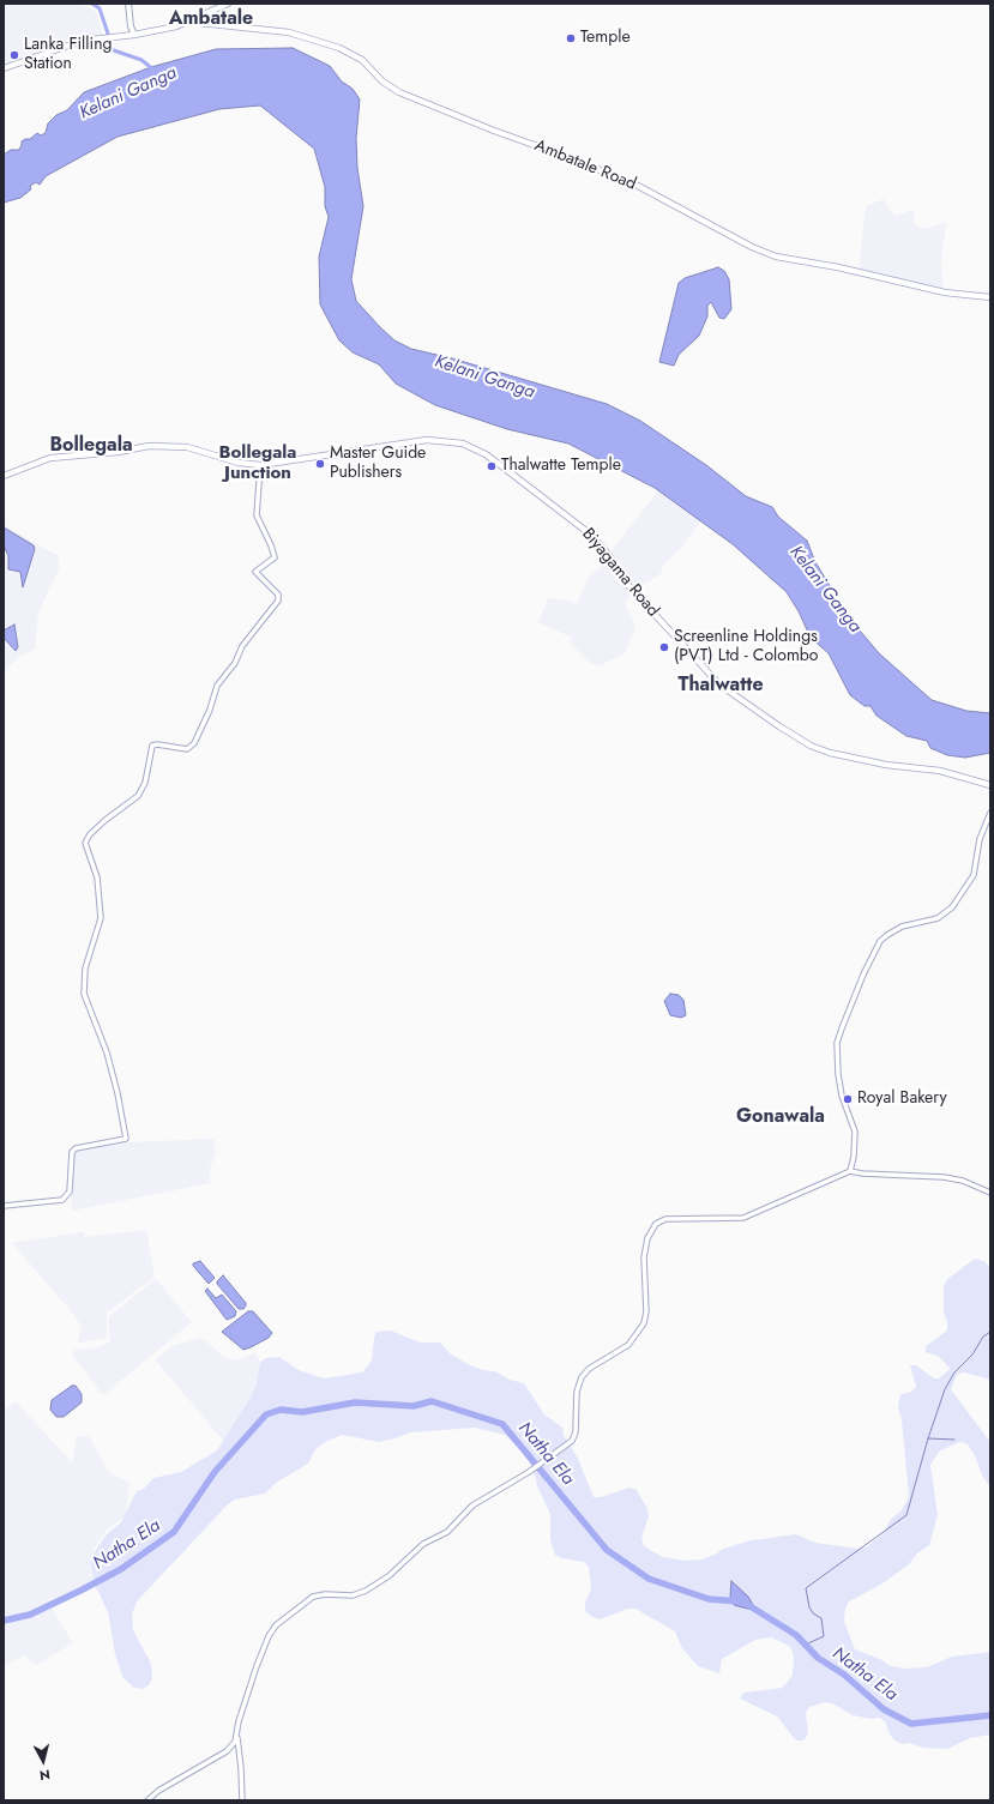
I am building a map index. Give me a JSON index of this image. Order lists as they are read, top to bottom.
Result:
{
  "streets": {
    "main road": ["Ambatale Road", "Biyagama Road"]
  },
  "districts": [
    "Ambatale",
    "Bollegala",
    "Bollegala Junction",
    "Thalwatte",
    "Gonawala"
  ],
  "water": ["Kelani Ganga", "Natha Ela"],
  "places": [
    "Temple",
    "Lanka Filling Station",
    "Master Guide Publishers",
    "Thalwatte Temple",
    "Screenline Holdings (PVT) Ltd - Colombo",
    "Royal Bakery"
  ],
  "north": "bottom"
}
